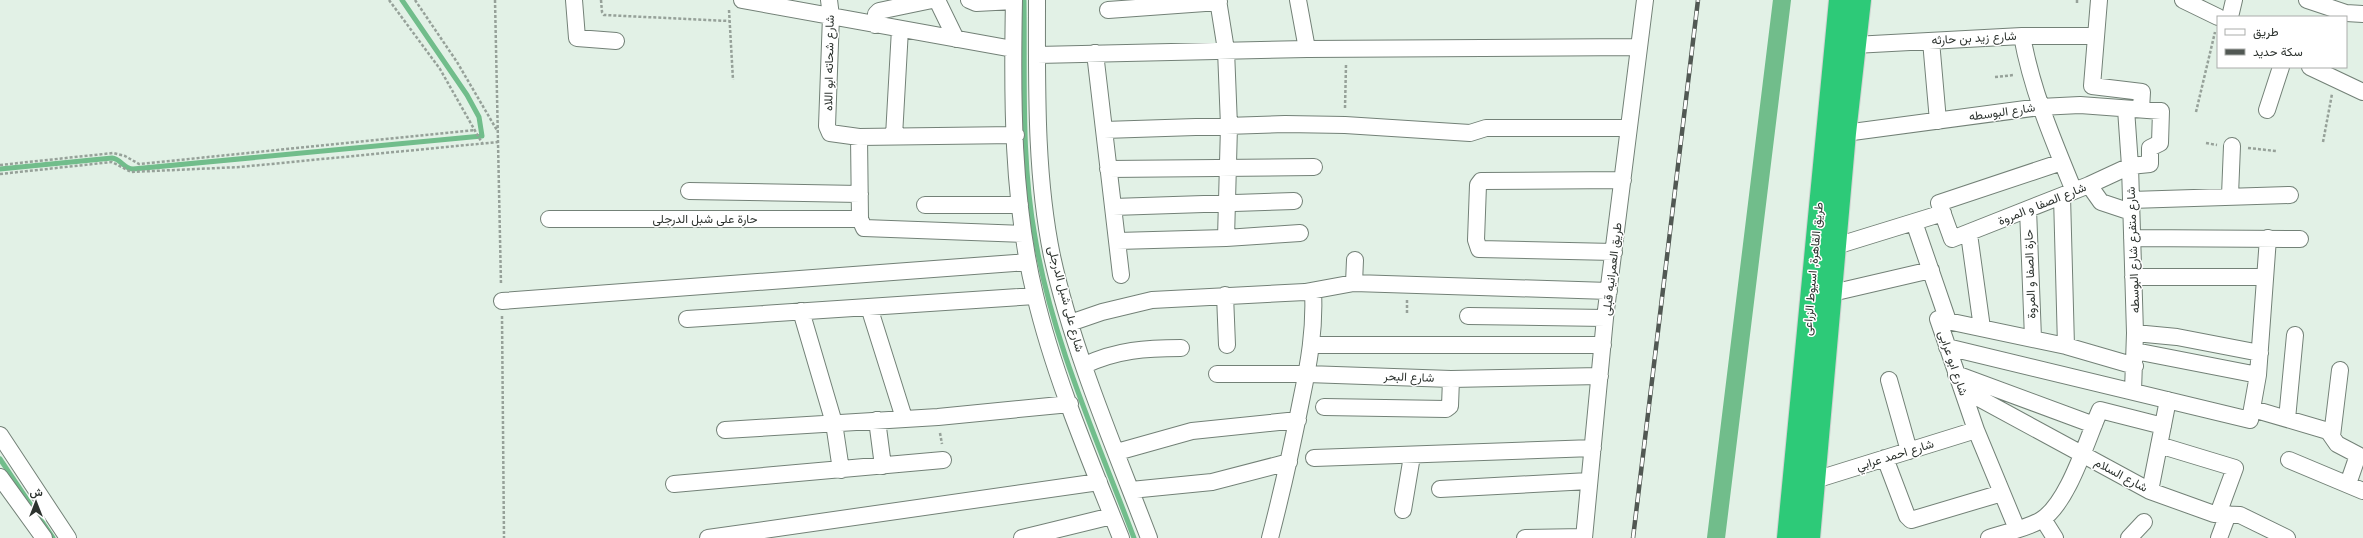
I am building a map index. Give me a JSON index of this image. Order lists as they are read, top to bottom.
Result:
{
  "streets": {
    "highway": ["طريق القاهرة, اسيوط الزراعى"],
    "street": [
      "شارع زيد بن حارثه",
      "شارع شحاته ابو اللاه",
      "شارع البوسطه",
      "شارع الصفا و المروة",
      "حارة على شبل الدرجلى",
      "شارع متفرع شارع البوسطه",
      "طريق العمرانيه قبلى",
      "حارة الصفا و المروة",
      "شارع على شبل الدرجلى",
      "شارع ابو عرابى",
      "شارع البحر",
      "شارع احمد عرابي",
      "شارع السلام"
    ]
  },
  "crossings": [
    ["شارع زيد بن حارثه", "شارع متفرع شارع البوسطه"],
    ["شارع زيد بن حارثه", "طريق القاهرة, اسيوط الزراعى"],
    ["شارع البوسطه", "شارع الصفا و المروة"],
    ["شارع البوسطه", "شارع متفرع شارع البوسطه"],
    ["شارع البوسطه", "طريق القاهرة, اسيوط الزراعى"],
    ["شارع الصفا و المروة", "شارع متفرع شارع البوسطه"],
    ["شارع الصفا و المروة", "حارة الصفا و المروة"],
    ["شارع متفرع شارع البوسطه", "شارع ابو عرابى"],
    ["طريق العمرانيه قبلى", "شارع البحر"],
    ["طريق القاهرة, اسيوط الزراعى", "شارع احمد عرابي"],
    ["حارة الصفا و المروة", "شارع ابو عرابى"],
    ["شارع ابو عرابى", "شارع احمد عرابي"],
    ["شارع ابو عرابى", "شارع السلام"]
  ],
  "legend": ["طريق", "سكة حديد"],
  "north": "top"
}
